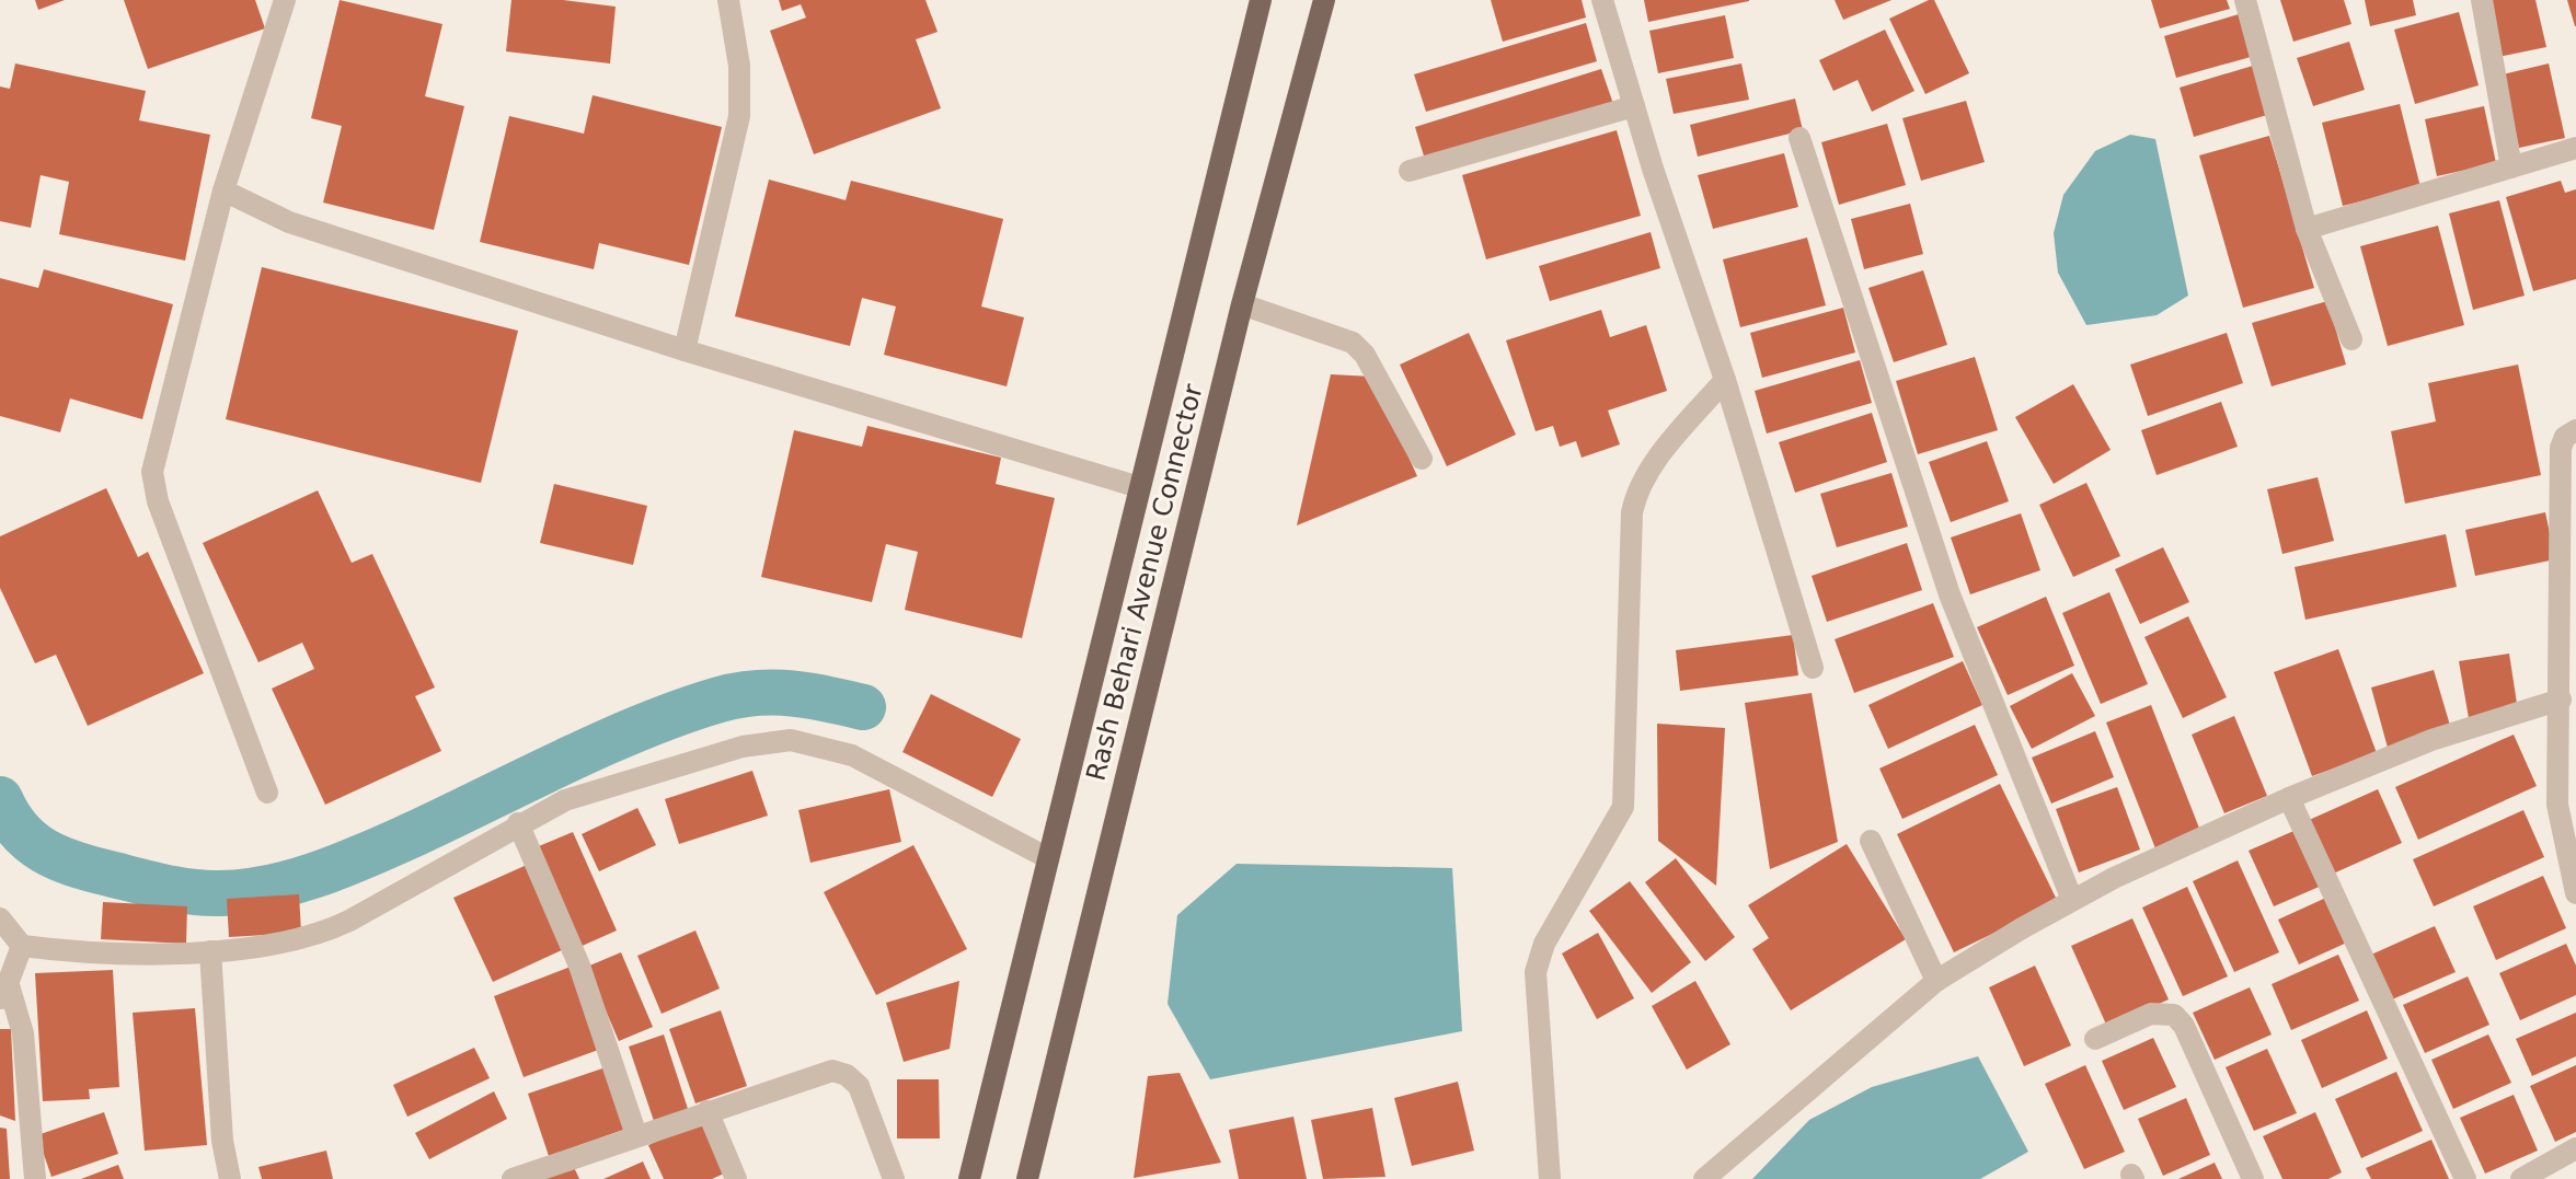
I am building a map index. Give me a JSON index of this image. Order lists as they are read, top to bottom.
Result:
{
  "streets": {
    "main road": ["Rash Behari Avenue Connector"]
  }
}
